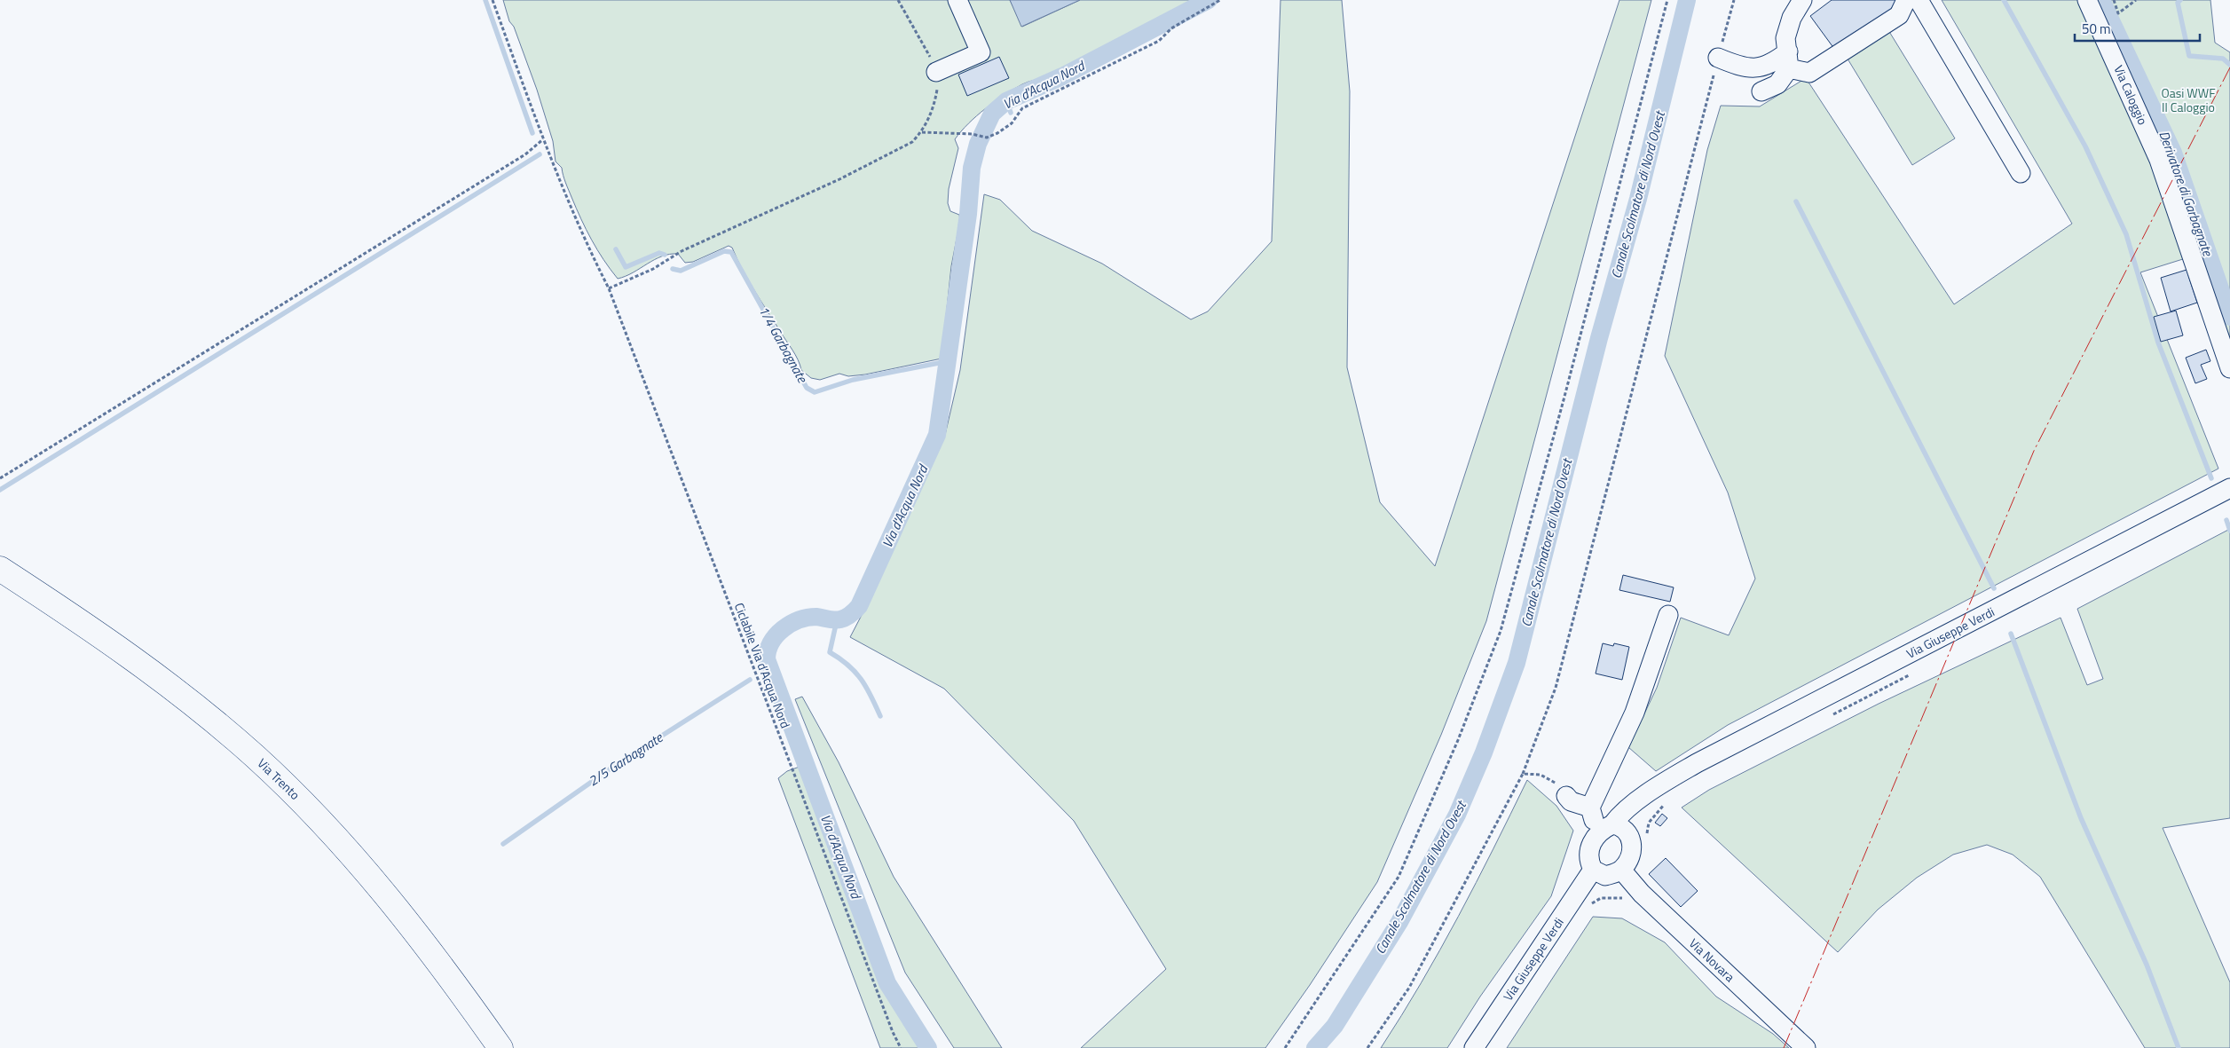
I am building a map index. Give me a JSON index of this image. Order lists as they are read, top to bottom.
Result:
{
  "streets": {
    "main road": ["Via Trento"],
    "street": ["Via Caloggio", "Via Giuseppe Verdi", "Via Novara"],
    "path": ["Ciclabile Via d’Acqua Nord"]
  },
  "crossings": [
    ["Via Giuseppe Verdi", "Via Novara"]
  ],
  "water": [
    "Via d'Acqua Nord",
    "Derivatore di Garbagnate",
    "Canale Scolmatore di Nord Ovest",
    "1/4 Garbagnate",
    "2/5 Garbagnate"
  ],
  "parks": ["Oasi WWF Il Caloggio"],
  "scale_bar": "50 m"
}
